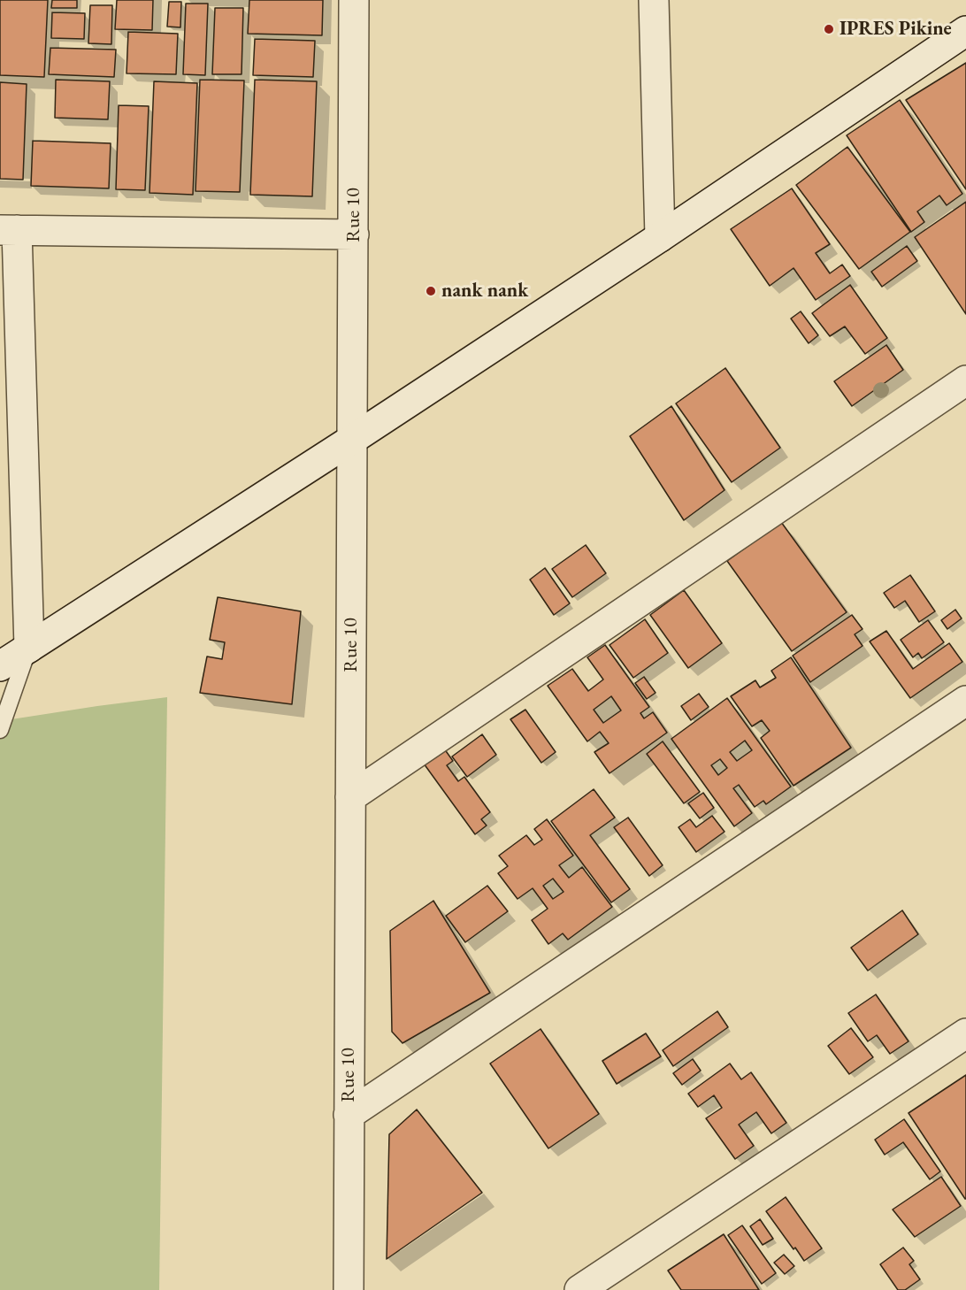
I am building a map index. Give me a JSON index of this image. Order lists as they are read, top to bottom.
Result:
{
  "streets": {
    "street": ["Rue 10"]
  },
  "places": ["IPRES Pikine", "nank nank"]
}
